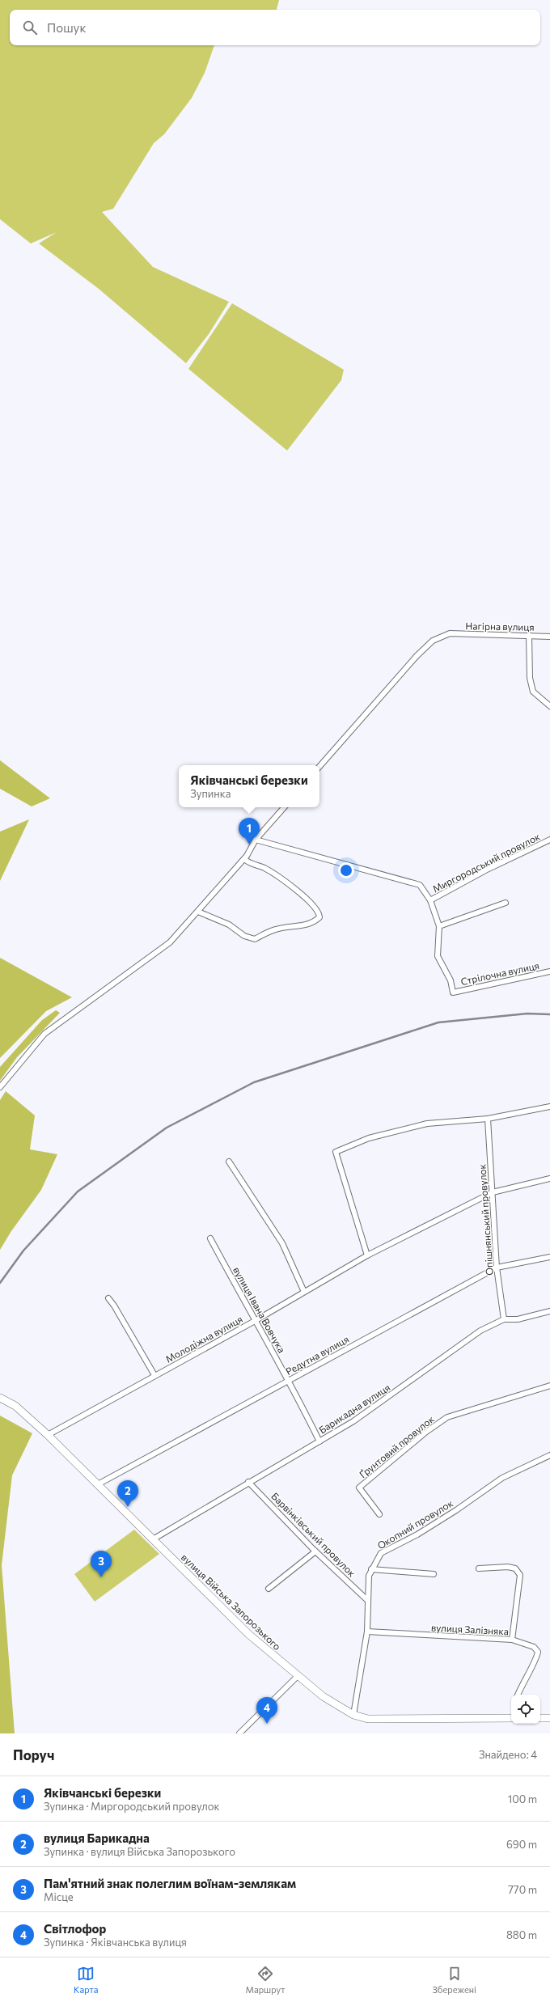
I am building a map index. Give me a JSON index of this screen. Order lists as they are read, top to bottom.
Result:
{
  "streets": {
    "street": [
      "Нагірна вулиця",
      "Миргородський провулок",
      "Стрілочна вулиця",
      "Опішнянський провулок",
      "вулиця Івана Вовчука",
      "Молодіжна вулиця",
      "Редутна вулиця",
      "Барикадна вулиця",
      "Ґрунтовий провулок",
      "Окопний провулок",
      "Барвінківський провулок",
      "вулиця Війська Запорозького",
      "вулиця Залізняка"
    ]
  },
  "crossings": [
    ["Миргородський провулок", "Стрілочна вулиця"],
    ["Опішнянський провулок", "Молодіжна вулиця"],
    ["Опішнянський провулок", "Редутна вулиця"],
    ["Опішнянський провулок", "Барикадна вулиця"],
    ["вулиця Івана Вовчука", "Молодіжна вулиця"],
    ["вулиця Івана Вовчука", "Редутна вулиця"],
    ["вулиця Івана Вовчука", "Барикадна вулиця"],
    ["Молодіжна вулиця", "вулиця Війська Запорозького"],
    ["Редутна вулиця", "вулиця Війська Запорозького"],
    ["Барикадна вулиця", "Барвінківський провулок"],
    ["Барикадна вулиця", "вулиця Війська Запорозького"],
    ["Окопний провулок", "Барвінківський провулок"],
    ["Окопний провулок", "вулиця Війська Запорозького"],
    ["Окопний провулок", "вулиця Залізняка"]
  ],
  "page": {
    "search": "Пошук",
    "popup": ["Яківчанські березки", "Зупинка"],
    "pins": [
      "1",
      "2",
      "3",
      "4"
    ],
    "heading": ["Поруч", "Знайдено: 4"],
    "list": [
      {
        "mark": "1",
        "name": "Яківчанські березки",
        "note": "Зупинка · Миргородський провулок",
        "value": "100 m"
      },
      {
        "mark": "2",
        "name": "вулиця Барикадна",
        "note": "Зупинка · вулиця Війська Запорозького",
        "value": "690 m"
      },
      {
        "mark": "3",
        "name": "Пам'ятний знак полеглим воїнам-землякам",
        "note": "Місце",
        "value": "770 m"
      },
      {
        "mark": "4",
        "name": "Світлофор",
        "note": "Зупинка · Яківчанська вулиця",
        "value": "880 m"
      }
    ],
    "nav": ["Карта", "Маршрут", "Збережені"]
  }
}
